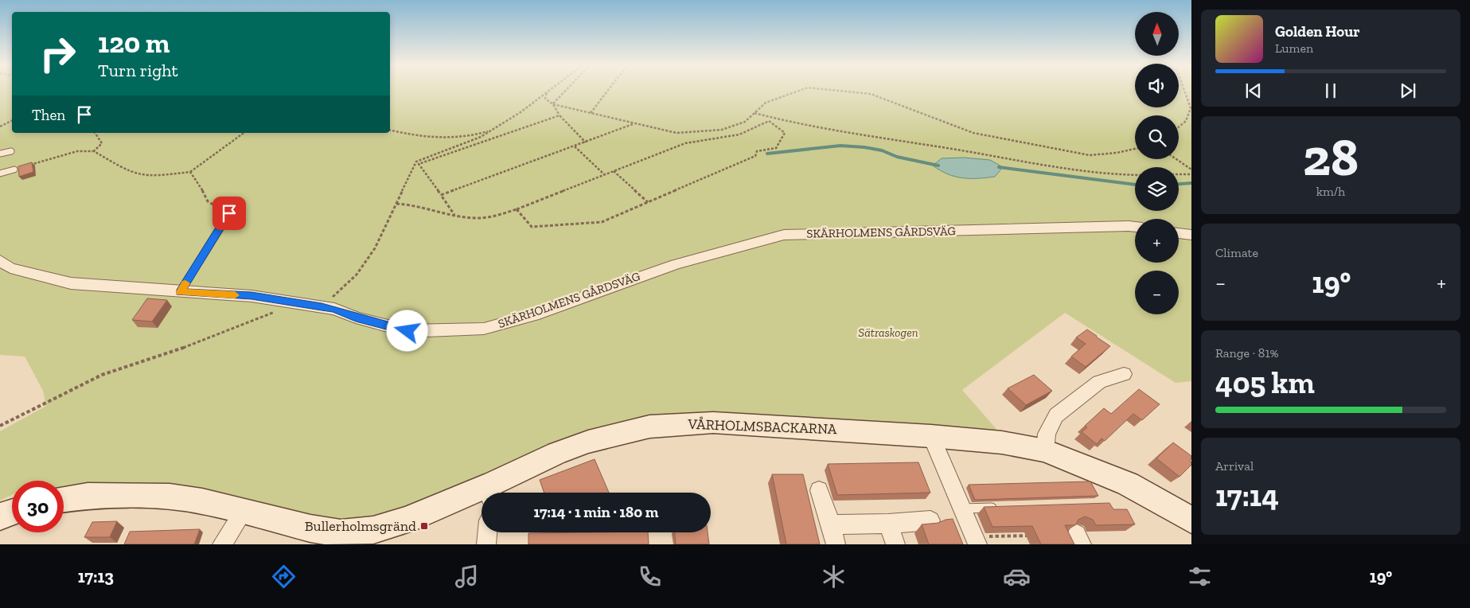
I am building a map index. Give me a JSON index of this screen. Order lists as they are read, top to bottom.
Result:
{
  "streets": {
    "street": ["SKÄRHOLMENS GÅRDSVÄG", "VÅRHOLMSBACKARNA"]
  },
  "parks": ["Sätraskogen"],
  "places": {
    "transit": ["Bullerholmsgränd"]
  },
  "north": "top",
  "page": {
    "map_buttons": ["+", "−"],
    "turn": ["120 m", "Turn right"],
    "song": ["Golden Hour", "Lumen"],
    "then": "Then",
    "tile": [
      ["28", "km/h"],
      "Climate",
      ["Range · 81%", "405 km"],
      ["Arrival", "17:14"]
    ],
    "heat": ["−", "19°", "+"],
    "limit": "30",
    "trip": "17:14 · 1 min · 180 m",
    "tabs": ["17:13", "19°"]
  }
}
